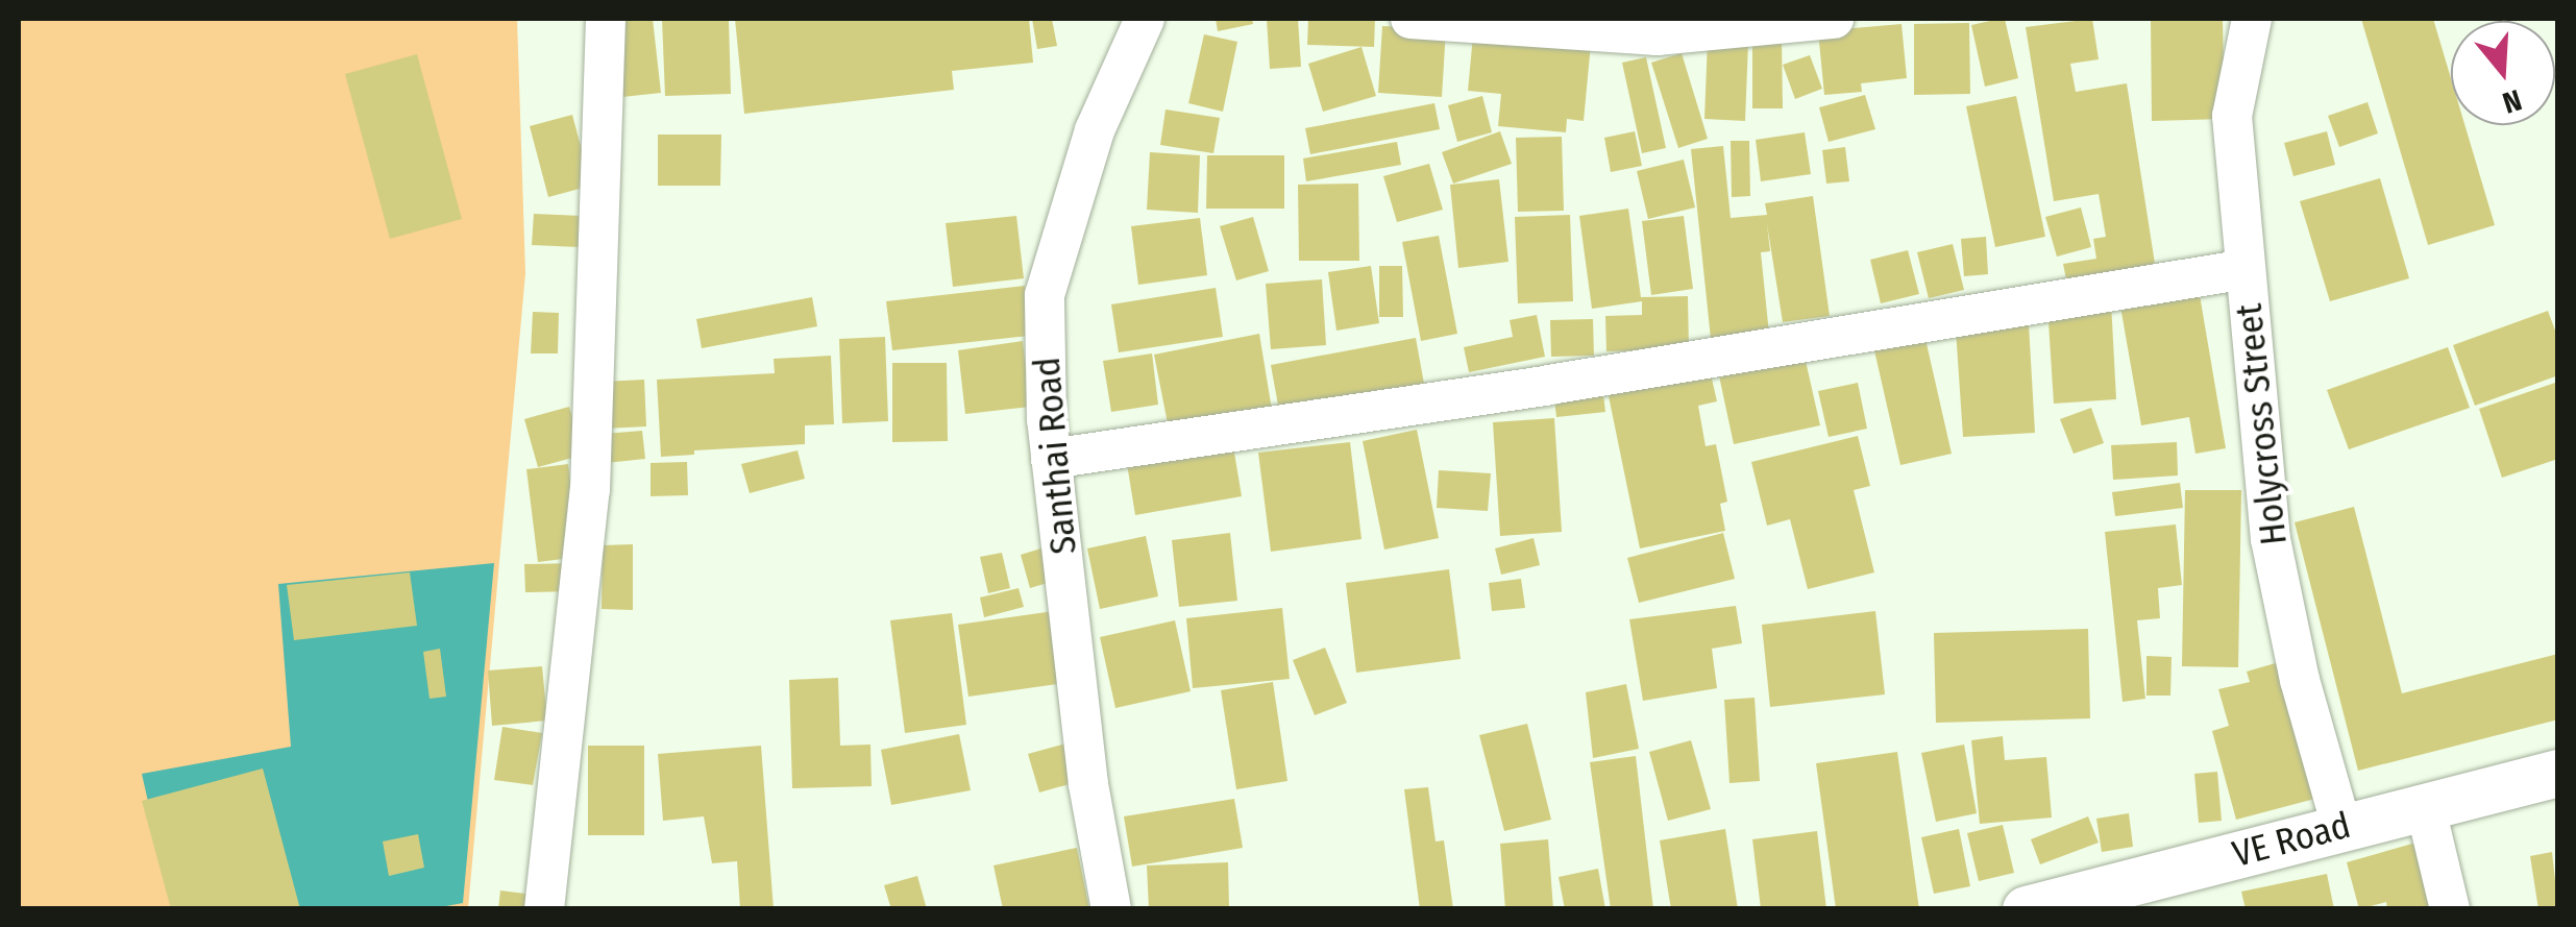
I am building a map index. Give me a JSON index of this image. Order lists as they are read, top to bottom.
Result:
{
  "streets": {
    "main road": ["VE Road"],
    "street": ["Holycross Street", "Santhai Road"]
  },
  "crossings": [
    ["Holycross Street", "VE Road"]
  ],
  "north": "bottom"
}
